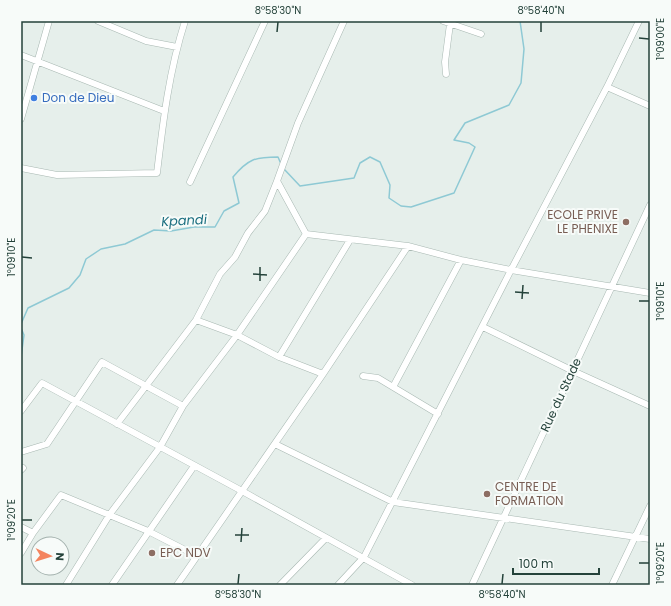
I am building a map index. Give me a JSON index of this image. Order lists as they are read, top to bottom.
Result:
{
  "streets": {
    "street": ["Rue du Stade"]
  },
  "water": ["Kpandi"],
  "places": [
    "Don de Dieu",
    "ECOLE PRIVE LE PHENIXE",
    "CENTRE DE FORMATION",
    "EPC NDV"
  ],
  "scale_bar": "100 m",
  "north": "right",
  "coordinates": [
    "8°58'30\"N",
    "8°58'40\"N",
    "1°09'00\"E",
    "1°09'10\"E",
    "1°09'20\"E"
  ]
}
